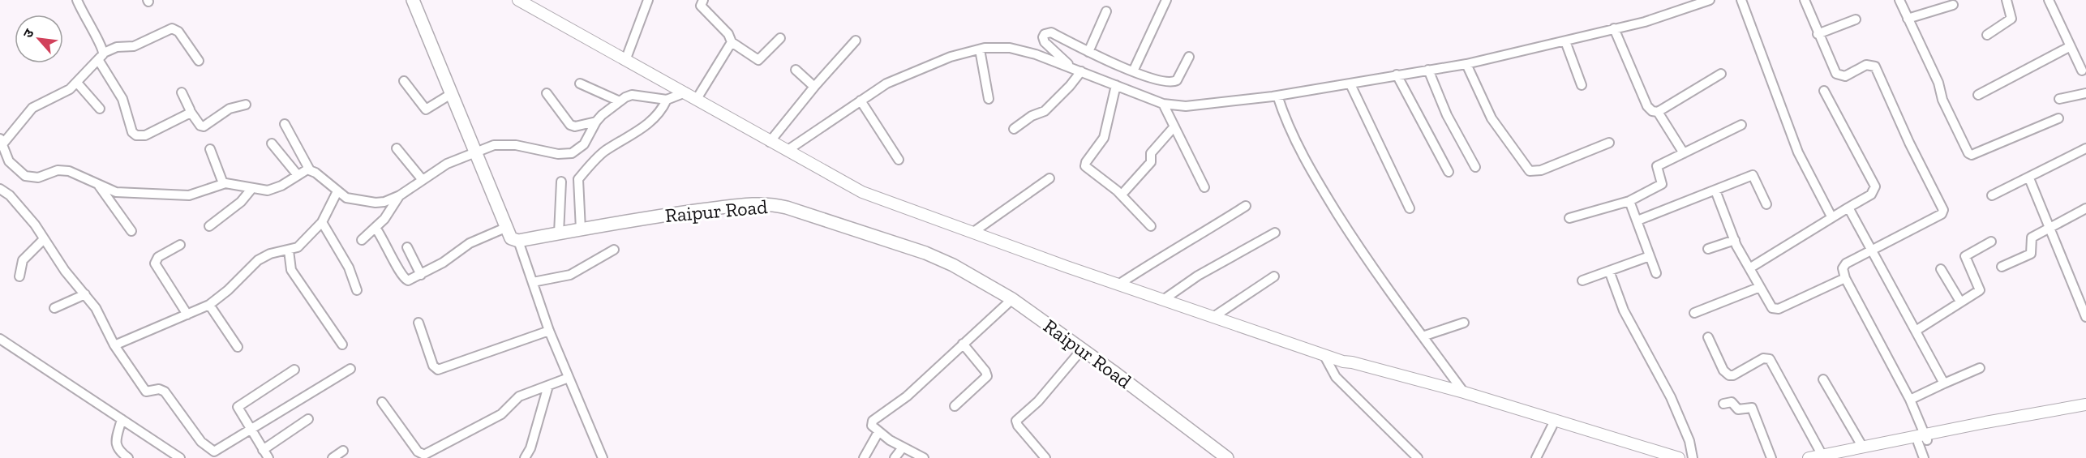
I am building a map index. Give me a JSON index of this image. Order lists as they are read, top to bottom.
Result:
{
  "streets": {
    "main road": ["Raipur Road"]
  },
  "north": "top left"
}
